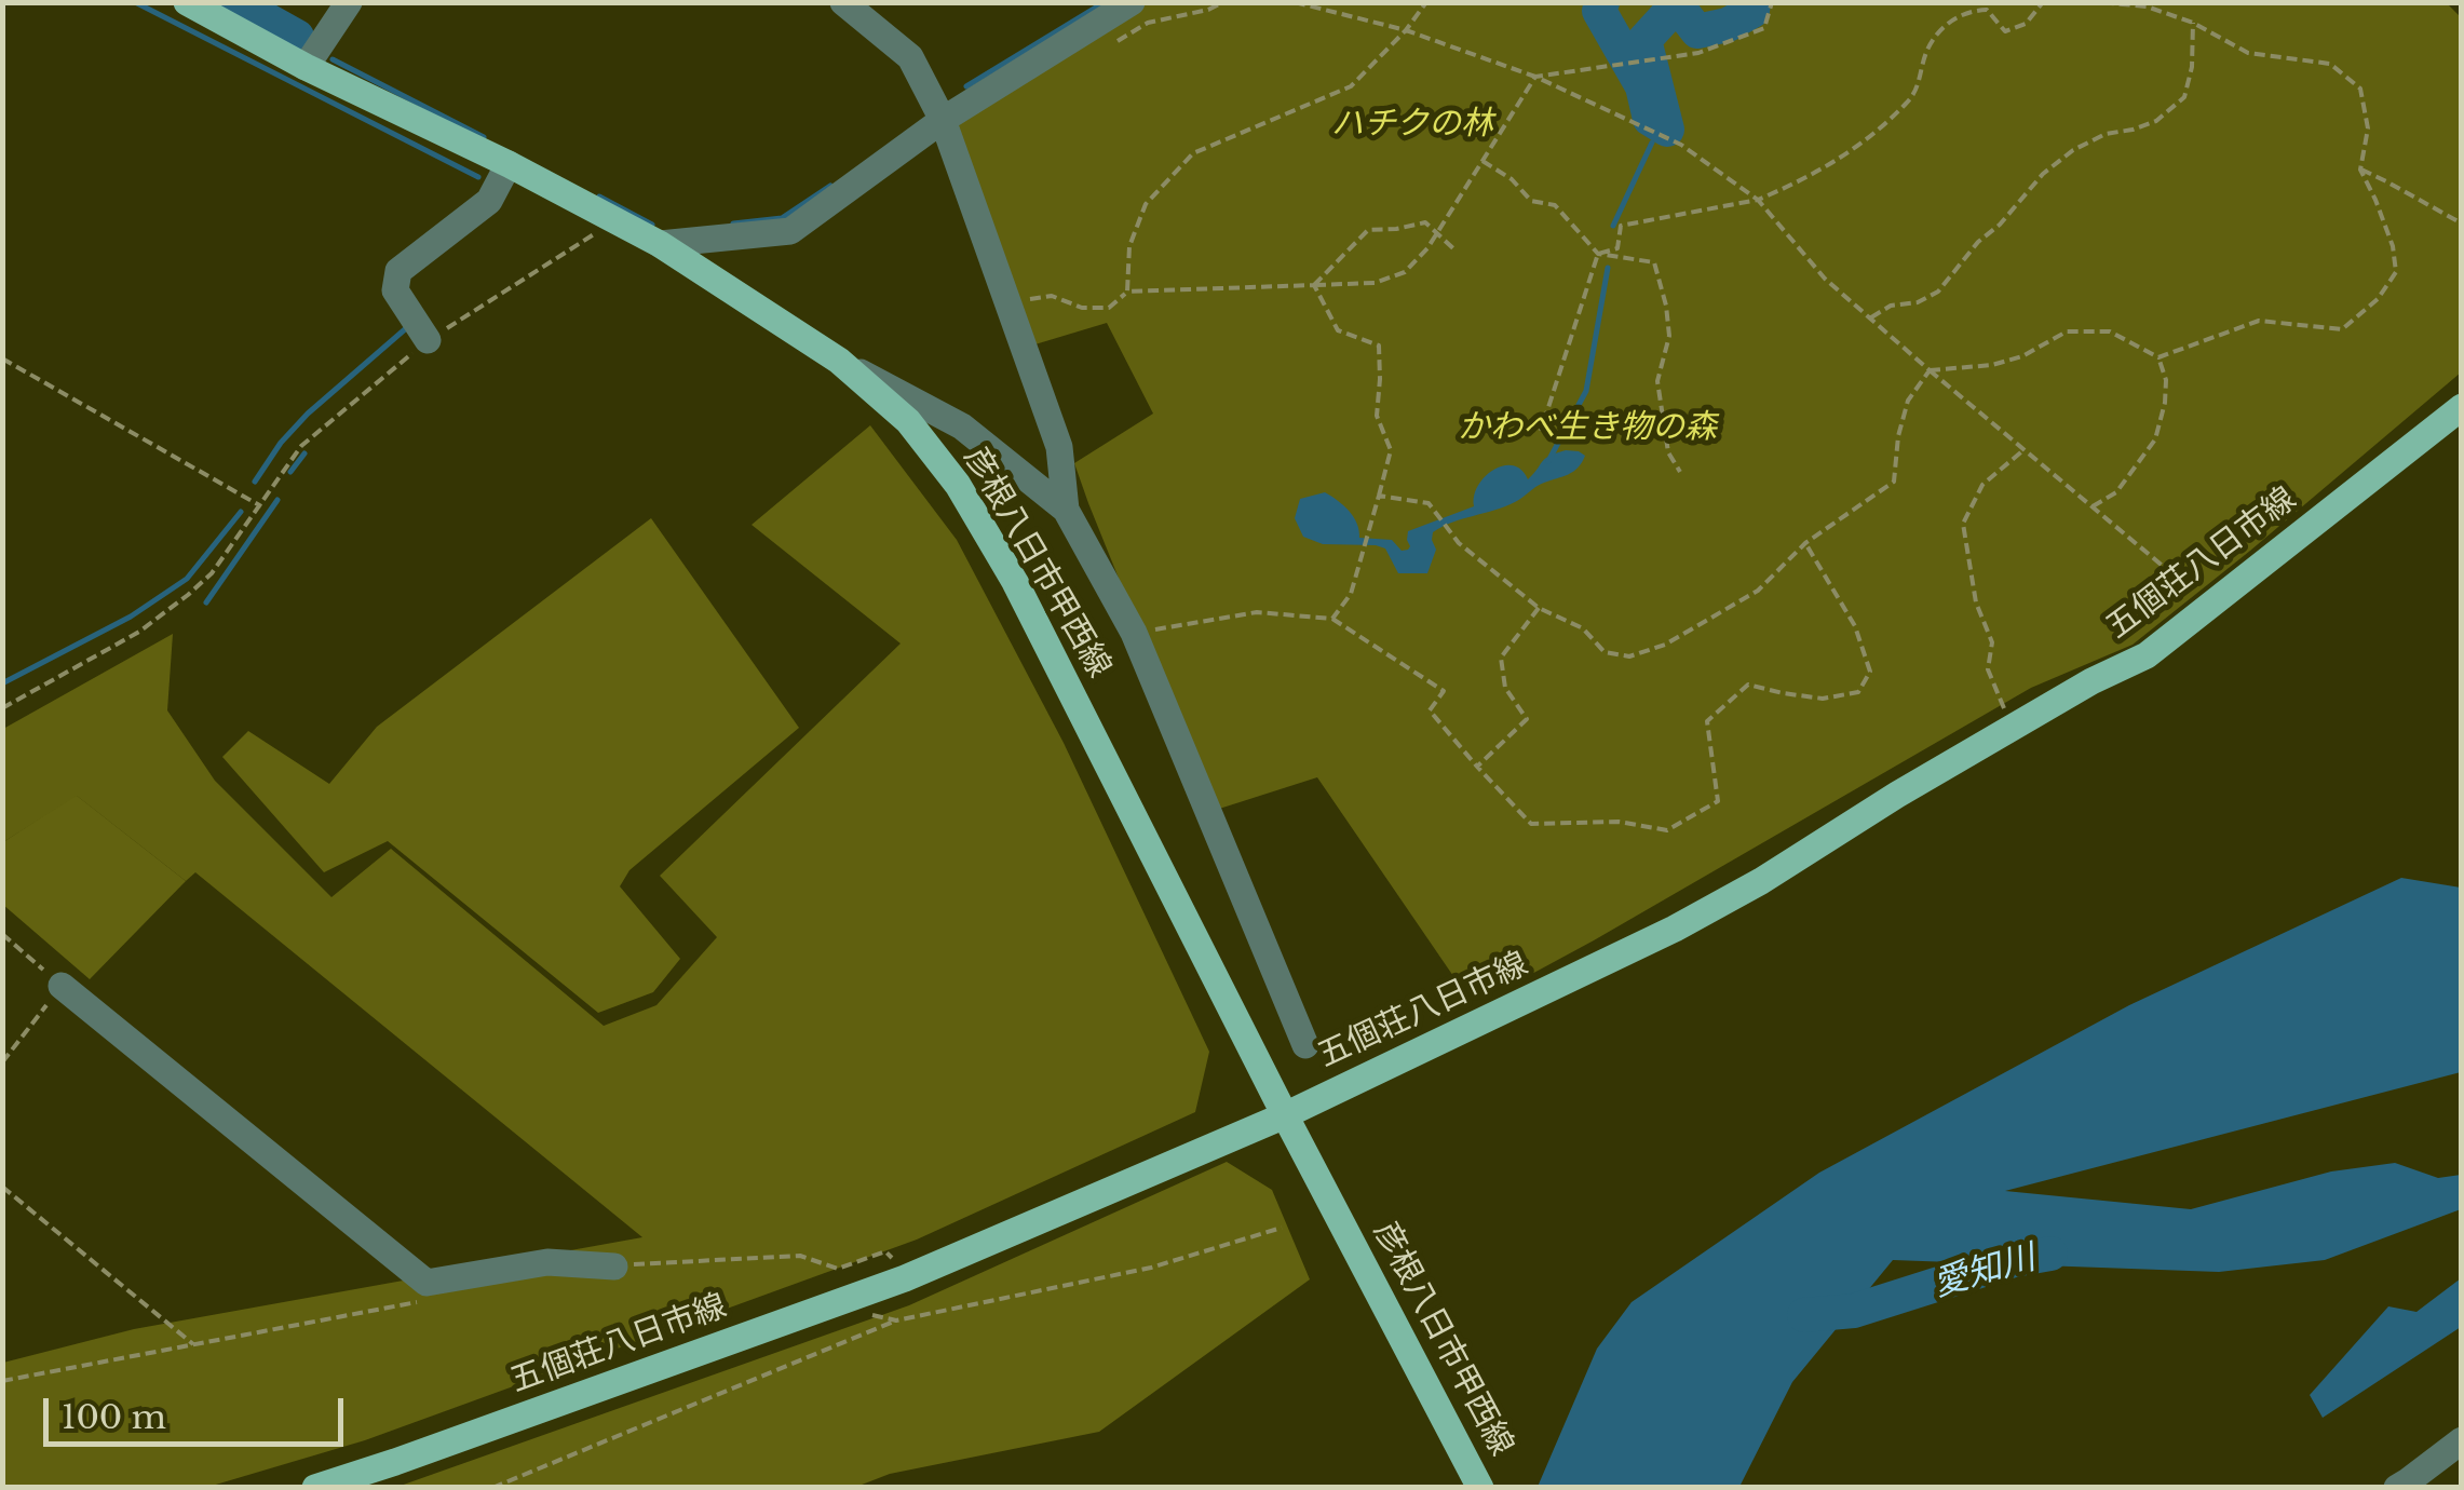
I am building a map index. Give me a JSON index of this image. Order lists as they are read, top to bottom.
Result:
{
  "streets": {
    "main road": ["彦根八日市甲西線", "五個荘八日市線"]
  },
  "crossings": [
    ["彦根八日市甲西線", "五個荘八日市線"]
  ],
  "water": ["愛知川"],
  "parks": ["ハチクの林", "かわべ生き物の森"],
  "scale_bar": "100 m"
}
